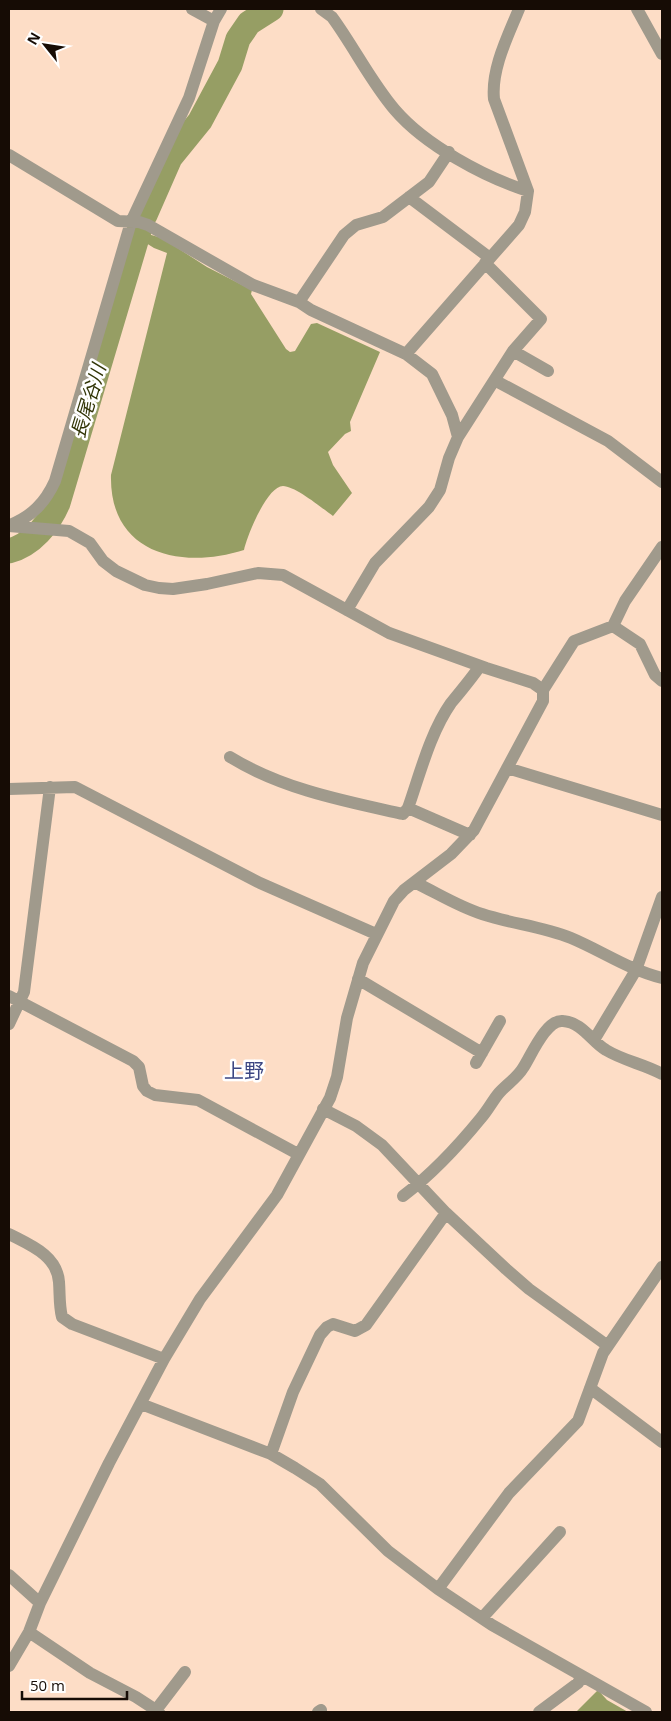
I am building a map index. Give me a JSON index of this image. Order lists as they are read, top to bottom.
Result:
{
  "districts": ["上野"],
  "water": ["長尾谷川"],
  "scale_bar": "50 m",
  "north": "top left"
}
